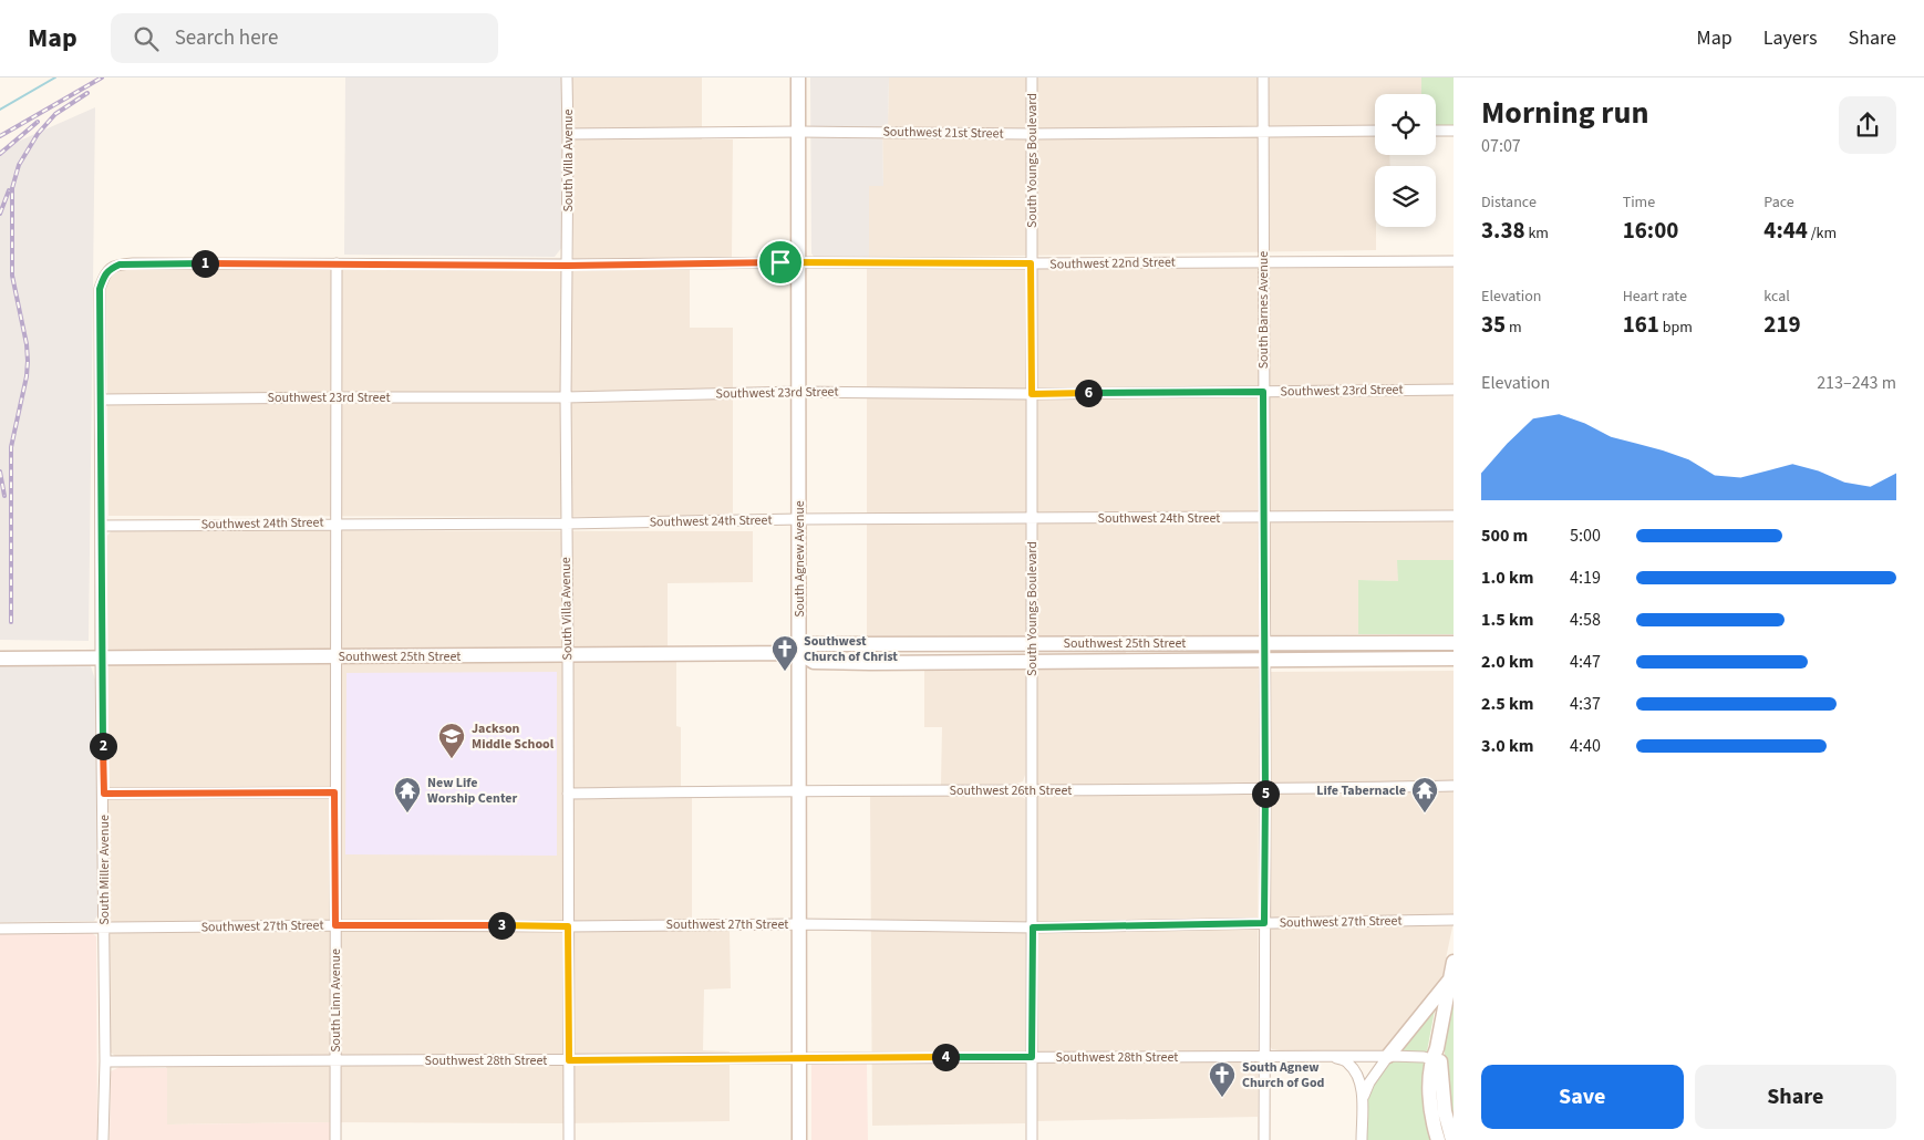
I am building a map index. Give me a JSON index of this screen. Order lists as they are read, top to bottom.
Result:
{
  "streets": {
    "street": [
      "Southwest 21st Street",
      "South Villa Avenue",
      "South Youngs Boulevard",
      "Southwest 22nd Street",
      "South Barnes Avenue",
      "Southwest 23rd Street",
      "Southwest 24th Street",
      "South Agnew Avenue",
      "Southwest 25th Street",
      "Southwest 26th Street",
      "South Miller Avenue",
      "Southwest 27th Street",
      "South Linn Avenue",
      "Southwest 28th Street"
    ]
  },
  "crossings": [
    ["Southwest 21st Street", "South Villa Avenue"],
    ["Southwest 21st Street", "South Youngs Boulevard"],
    ["Southwest 21st Street", "South Barnes Avenue"],
    ["Southwest 21st Street", "South Agnew Avenue"],
    ["South Villa Avenue", "Southwest 22nd Street"],
    ["South Villa Avenue", "Southwest 23rd Street"],
    ["South Villa Avenue", "Southwest 24th Street"],
    ["South Villa Avenue", "Southwest 25th Street"],
    ["South Villa Avenue", "Southwest 26th Street"],
    ["South Villa Avenue", "Southwest 27th Street"],
    ["South Villa Avenue", "Southwest 28th Street"],
    ["South Youngs Boulevard", "Southwest 22nd Street"],
    ["South Youngs Boulevard", "Southwest 23rd Street"],
    ["South Youngs Boulevard", "Southwest 24th Street"],
    ["South Youngs Boulevard", "Southwest 25th Street"],
    ["South Youngs Boulevard", "Southwest 26th Street"],
    ["South Youngs Boulevard", "Southwest 27th Street"],
    ["South Youngs Boulevard", "Southwest 28th Street"],
    ["Southwest 22nd Street", "South Barnes Avenue"],
    ["Southwest 22nd Street", "South Agnew Avenue"],
    ["Southwest 22nd Street", "South Miller Avenue"],
    ["Southwest 22nd Street", "South Linn Avenue"],
    ["South Barnes Avenue", "Southwest 23rd Street"],
    ["South Barnes Avenue", "Southwest 24th Street"],
    ["South Barnes Avenue", "Southwest 25th Street"],
    ["South Barnes Avenue", "Southwest 26th Street"],
    ["South Barnes Avenue", "Southwest 27th Street"],
    ["South Barnes Avenue", "Southwest 28th Street"],
    ["Southwest 23rd Street", "South Agnew Avenue"],
    ["Southwest 23rd Street", "South Miller Avenue"],
    ["Southwest 23rd Street", "South Linn Avenue"],
    ["Southwest 24th Street", "South Agnew Avenue"],
    ["Southwest 24th Street", "South Miller Avenue"],
    ["Southwest 24th Street", "South Linn Avenue"],
    ["South Agnew Avenue", "Southwest 25th Street"],
    ["South Agnew Avenue", "Southwest 26th Street"],
    ["South Agnew Avenue", "Southwest 27th Street"],
    ["South Agnew Avenue", "Southwest 28th Street"],
    ["Southwest 25th Street", "South Miller Avenue"],
    ["Southwest 25th Street", "South Linn Avenue"],
    ["South Miller Avenue", "Southwest 27th Street"],
    ["South Miller Avenue", "Southwest 28th Street"],
    ["Southwest 27th Street", "South Linn Avenue"],
    ["South Linn Avenue", "Southwest 28th Street"]
  ],
  "places": {
    "church": ["Southwest Church of Christ", "South Agnew Church of God"],
    "school or university": ["Jackson Middle School"],
    "temple": ["New Life Worship Center", "Life Tabernacle"]
  },
  "page": {
    "header": "Map",
    "search": "Search here",
    "nav": ["Map", "Layers", "Share"],
    "heading": ["Morning run", "07:07"],
    "stats": [
      ["Distance", "3.38 km"],
      ["Time", "16:00"],
      ["Pace", "4:44 /km"],
      ["Elevation", "35 m"],
      ["Heart rate", "161 bpm"],
      ["kcal", "219"]
    ],
    "pins": [
      "1",
      "6",
      "2",
      "5",
      "3",
      "4"
    ],
    "chart": ["Elevation", "213–243 m"],
    "list": [
      {
        "name": "500 m",
        "note": "5:00"
      },
      {
        "name": "1.0 km",
        "note": "4:19"
      },
      {
        "name": "1.5 km",
        "note": "4:58"
      },
      {
        "name": "2.0 km",
        "note": "4:47"
      },
      {
        "name": "2.5 km",
        "note": "4:37"
      },
      {
        "name": "3.0 km",
        "note": "4:40"
      }
    ],
    "buttons": ["Save", "Share"]
  }
}
